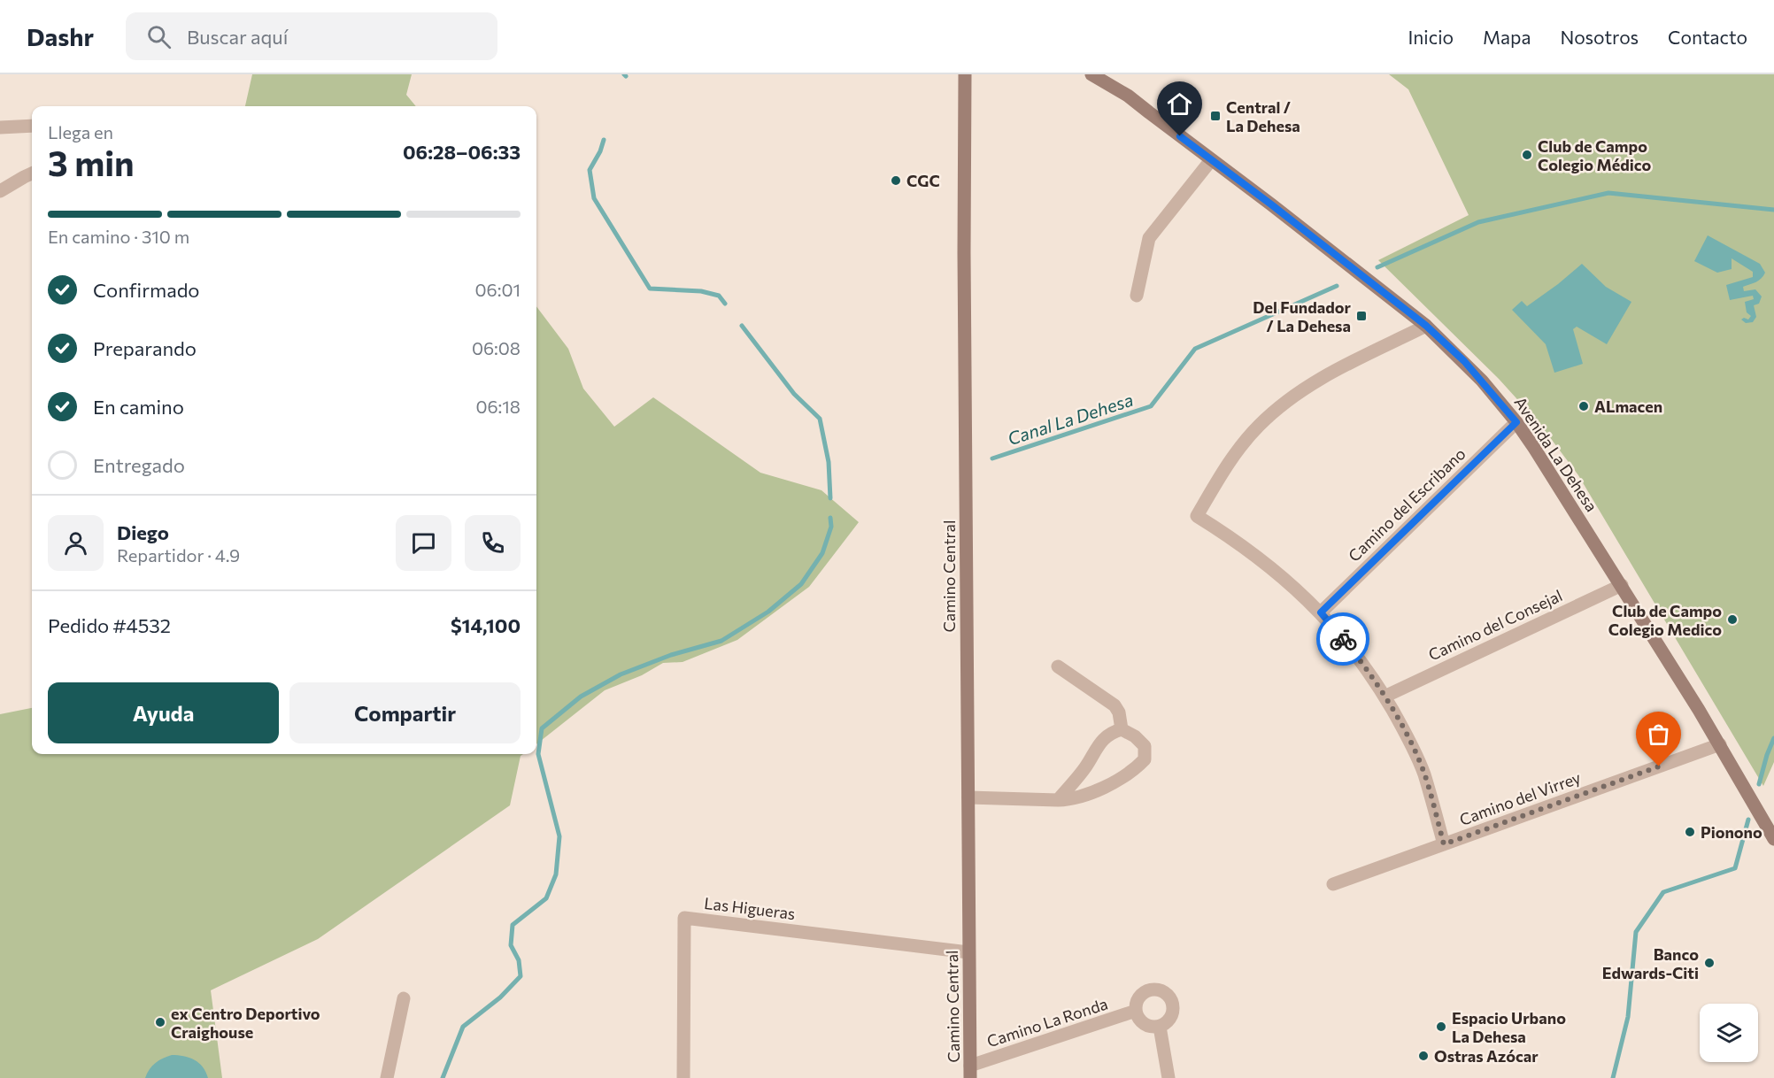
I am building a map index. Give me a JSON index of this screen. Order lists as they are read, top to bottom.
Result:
{
  "streets": {
    "main road": ["Avenida La Dehesa", "Camino Central"],
    "street": [
      "Camino del Escribano",
      "Camino del Consejal",
      "Camino del Virrey",
      "Las Higueras",
      "Camino La Ronda"
    ]
  },
  "crossings": [
    ["Avenida La Dehesa", "Camino del Escribano"],
    ["Avenida La Dehesa", "Camino del Consejal"],
    ["Avenida La Dehesa", "Camino del Virrey"],
    ["Camino Central", "Las Higueras"],
    ["Camino Central", "Camino La Ronda"]
  ],
  "water": ["Canal La Dehesa"],
  "places": {
    "transit": ["Central / La Dehesa", "Del Fundador / La Dehesa"],
    "other": [
      "Club de Campo Colegio Médico",
      "CGC",
      "ALmacen",
      "Club de Campo Colegio Medico",
      "Pionono",
      "Banco Edwards-Citi",
      "ex Centro Deportivo Craighouse",
      "Espacio Urbano La Dehesa",
      "Ostras Azócar"
    ]
  },
  "page": {
    "header": "Dashr",
    "search": "Buscar aquí",
    "nav": [
      "Inicio",
      "Mapa",
      "Nosotros",
      "Contacto"
    ],
    "heading": ["3 min", "Llega en", "06:28–06:33"],
    "panel": [
      "Diego",
      "Repartidor · 4.9",
      "Pedido #4532",
      "$14,100"
    ],
    "bar": "En camino · 310 m",
    "list": [
      ["Confirmado", "06:01"],
      ["Preparando", "06:08"],
      ["En camino", "06:18"],
      "Entregado"
    ],
    "buttons": ["Ayuda", "Compartir"]
  }
}
